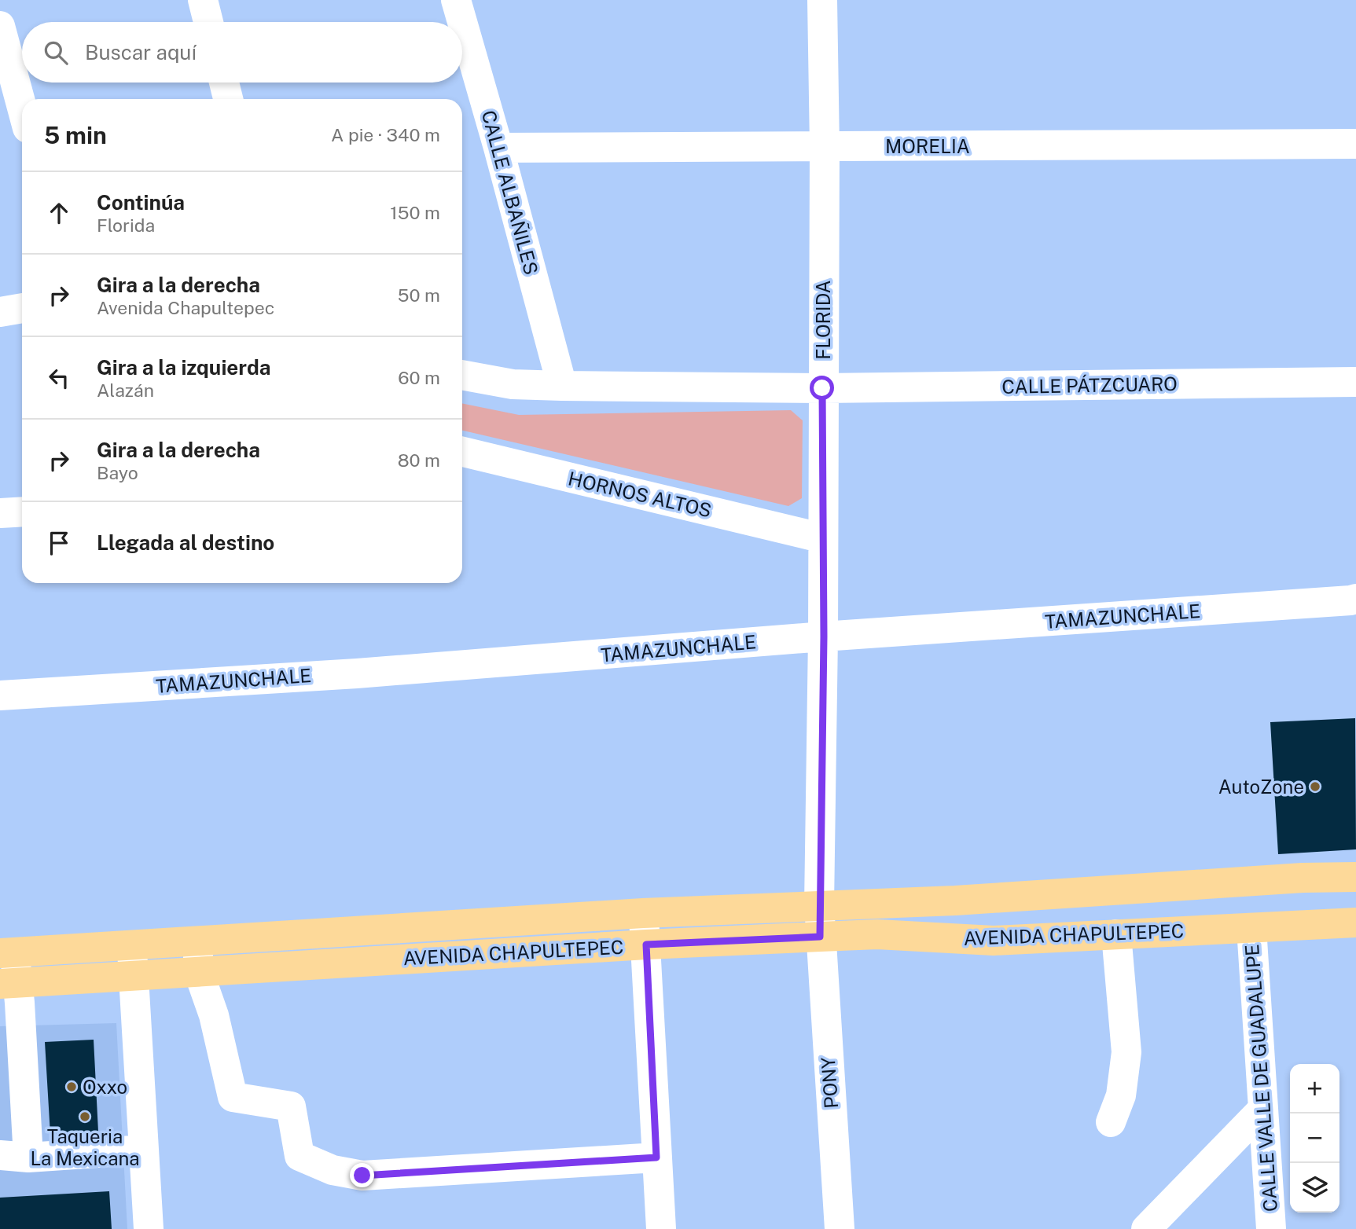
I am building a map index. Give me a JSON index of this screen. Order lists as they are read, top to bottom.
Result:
{
  "streets": {
    "main road": ["AVENIDA CHAPULTEPEC"],
    "street": [
      "MORELIA",
      "CALLE ALBAÑILES",
      "FLORIDA",
      "CALLE PÁTZCUARO",
      "HORNOS ALTOS",
      "TAMAZUNCHALE",
      "CALLE VALLE DE GUADALUPE",
      "PONY"
    ]
  },
  "crossings": [
    ["MORELIA", "CALLE ALBAÑILES"],
    ["MORELIA", "FLORIDA"],
    ["FLORIDA", "CALLE PÁTZCUARO"],
    ["FLORIDA", "HORNOS ALTOS"],
    ["FLORIDA", "TAMAZUNCHALE"],
    ["FLORIDA", "AVENIDA CHAPULTEPEC"],
    ["FLORIDA", "PONY"],
    ["AVENIDA CHAPULTEPEC", "CALLE VALLE DE GUADALUPE"],
    ["AVENIDA CHAPULTEPEC", "PONY"]
  ],
  "places": ["AutoZone", "Oxxo", "Taqueria La Mexicana"],
  "page": {
    "search": "Buscar aquí",
    "heading": ["5 min", "A pie · 340 m"],
    "list": [
      ["Continúa", "Florida", "150 m"],
      ["Gira a la derecha", "Avenida Chapultepec", "50 m"],
      ["Gira a la izquierda", "Alazán", "60 m"],
      ["Gira a la derecha", "Bayo", "80 m"],
      "Llegada al destino"
    ],
    "map_buttons": ["+", "−"]
  }
}
